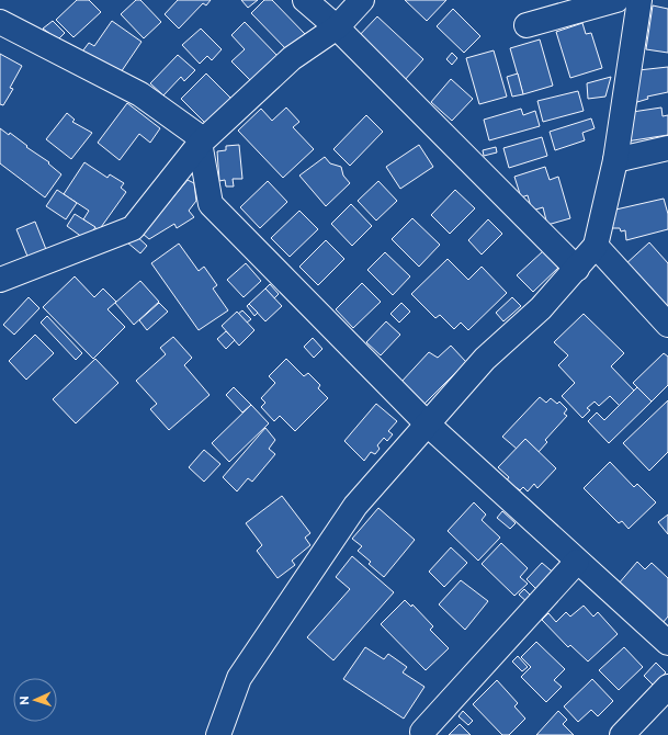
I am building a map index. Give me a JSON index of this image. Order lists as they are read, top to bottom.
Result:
{
  "north": "left"
}
